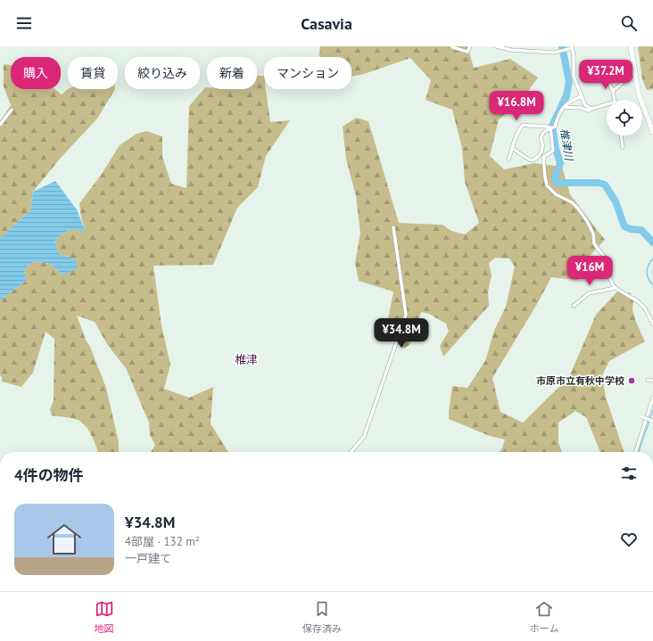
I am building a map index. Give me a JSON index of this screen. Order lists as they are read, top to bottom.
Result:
{
  "districts": ["椎津"],
  "water": ["椎津川"],
  "places": ["市原市立有秋中学校"],
  "page": {
    "header": "Casavia",
    "chip": [
      "購入",
      "賃貸",
      "絞り込み",
      "新着",
      "マンション"
    ],
    "price": [
      "¥37.2M",
      "¥16.8M",
      "¥16M",
      "¥34.8M"
    ],
    "heading": "4件の物件",
    "list": [
      {
        "name": "¥34.8M",
        "note": "4部屋 · 132 m² · 一戸建て"
      }
    ],
    "tabs": ["地図", "保存済み", "ホーム"]
  }
}
